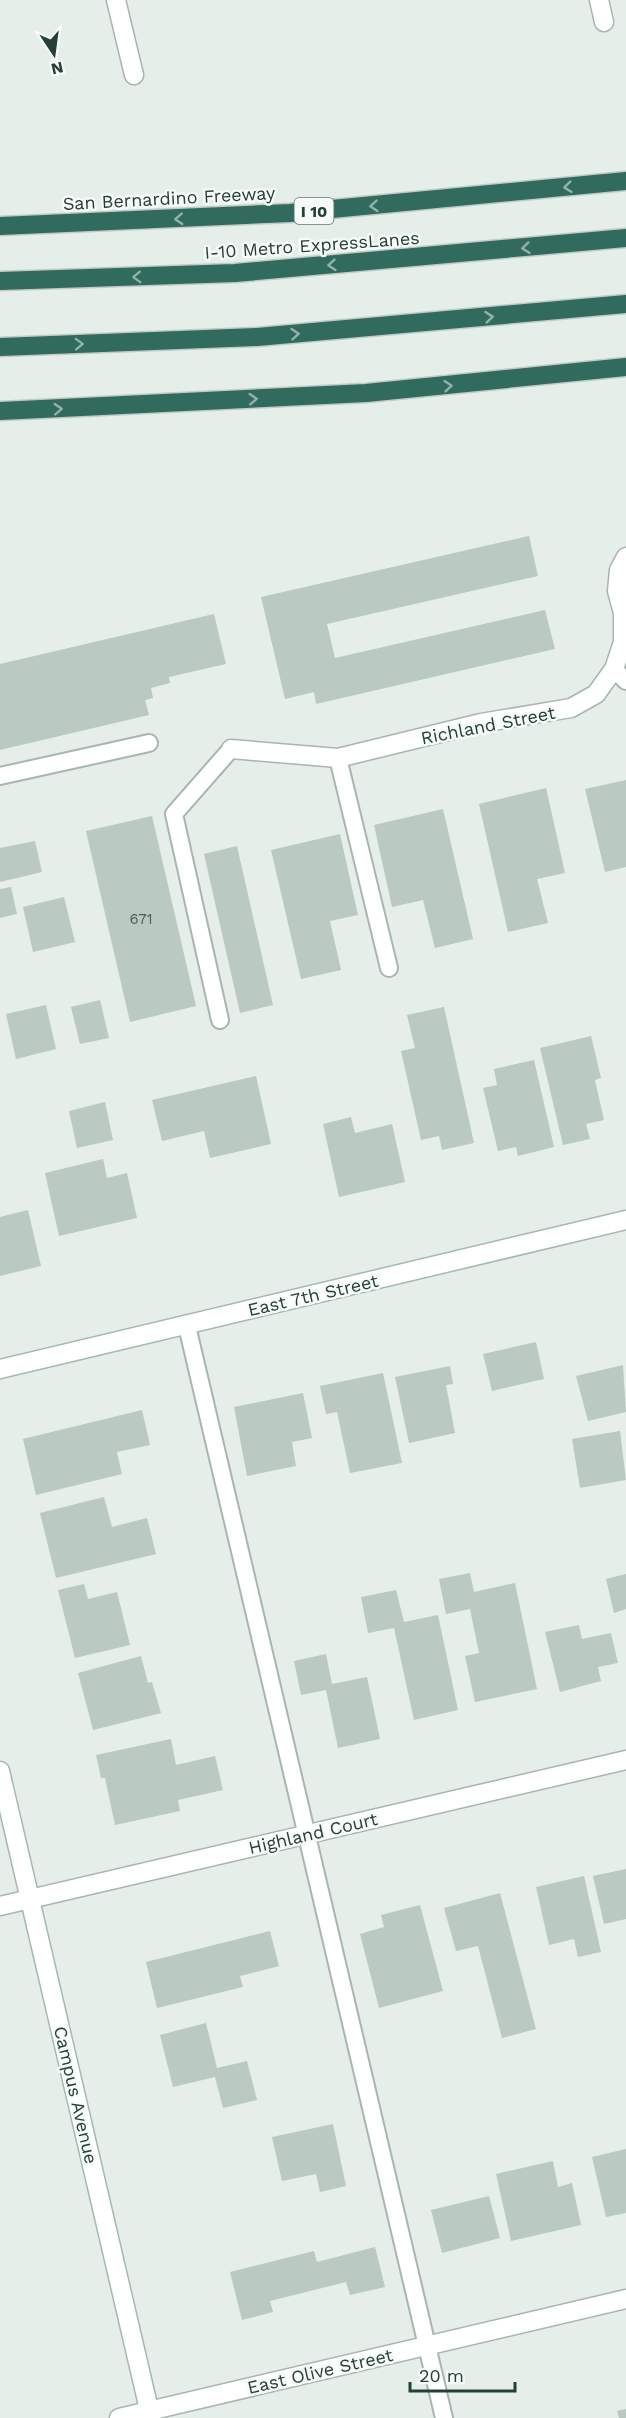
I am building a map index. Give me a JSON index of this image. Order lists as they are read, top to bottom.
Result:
{
  "streets": {
    "highway": ["San Bernardino Freeway", "I 10", "I-10 Metro ExpressLanes"],
    "street": [
      "Richland Street",
      "East 7th Street",
      "Highland Court",
      "Campus Avenue",
      "East Olive Street"
    ]
  },
  "crossings": [
    ["Highland Court", "Campus Avenue"],
    ["Campus Avenue", "East Olive Street"]
  ],
  "house_numbers": ["671"],
  "scale_bar": "20 m",
  "north": "bottom"
}
